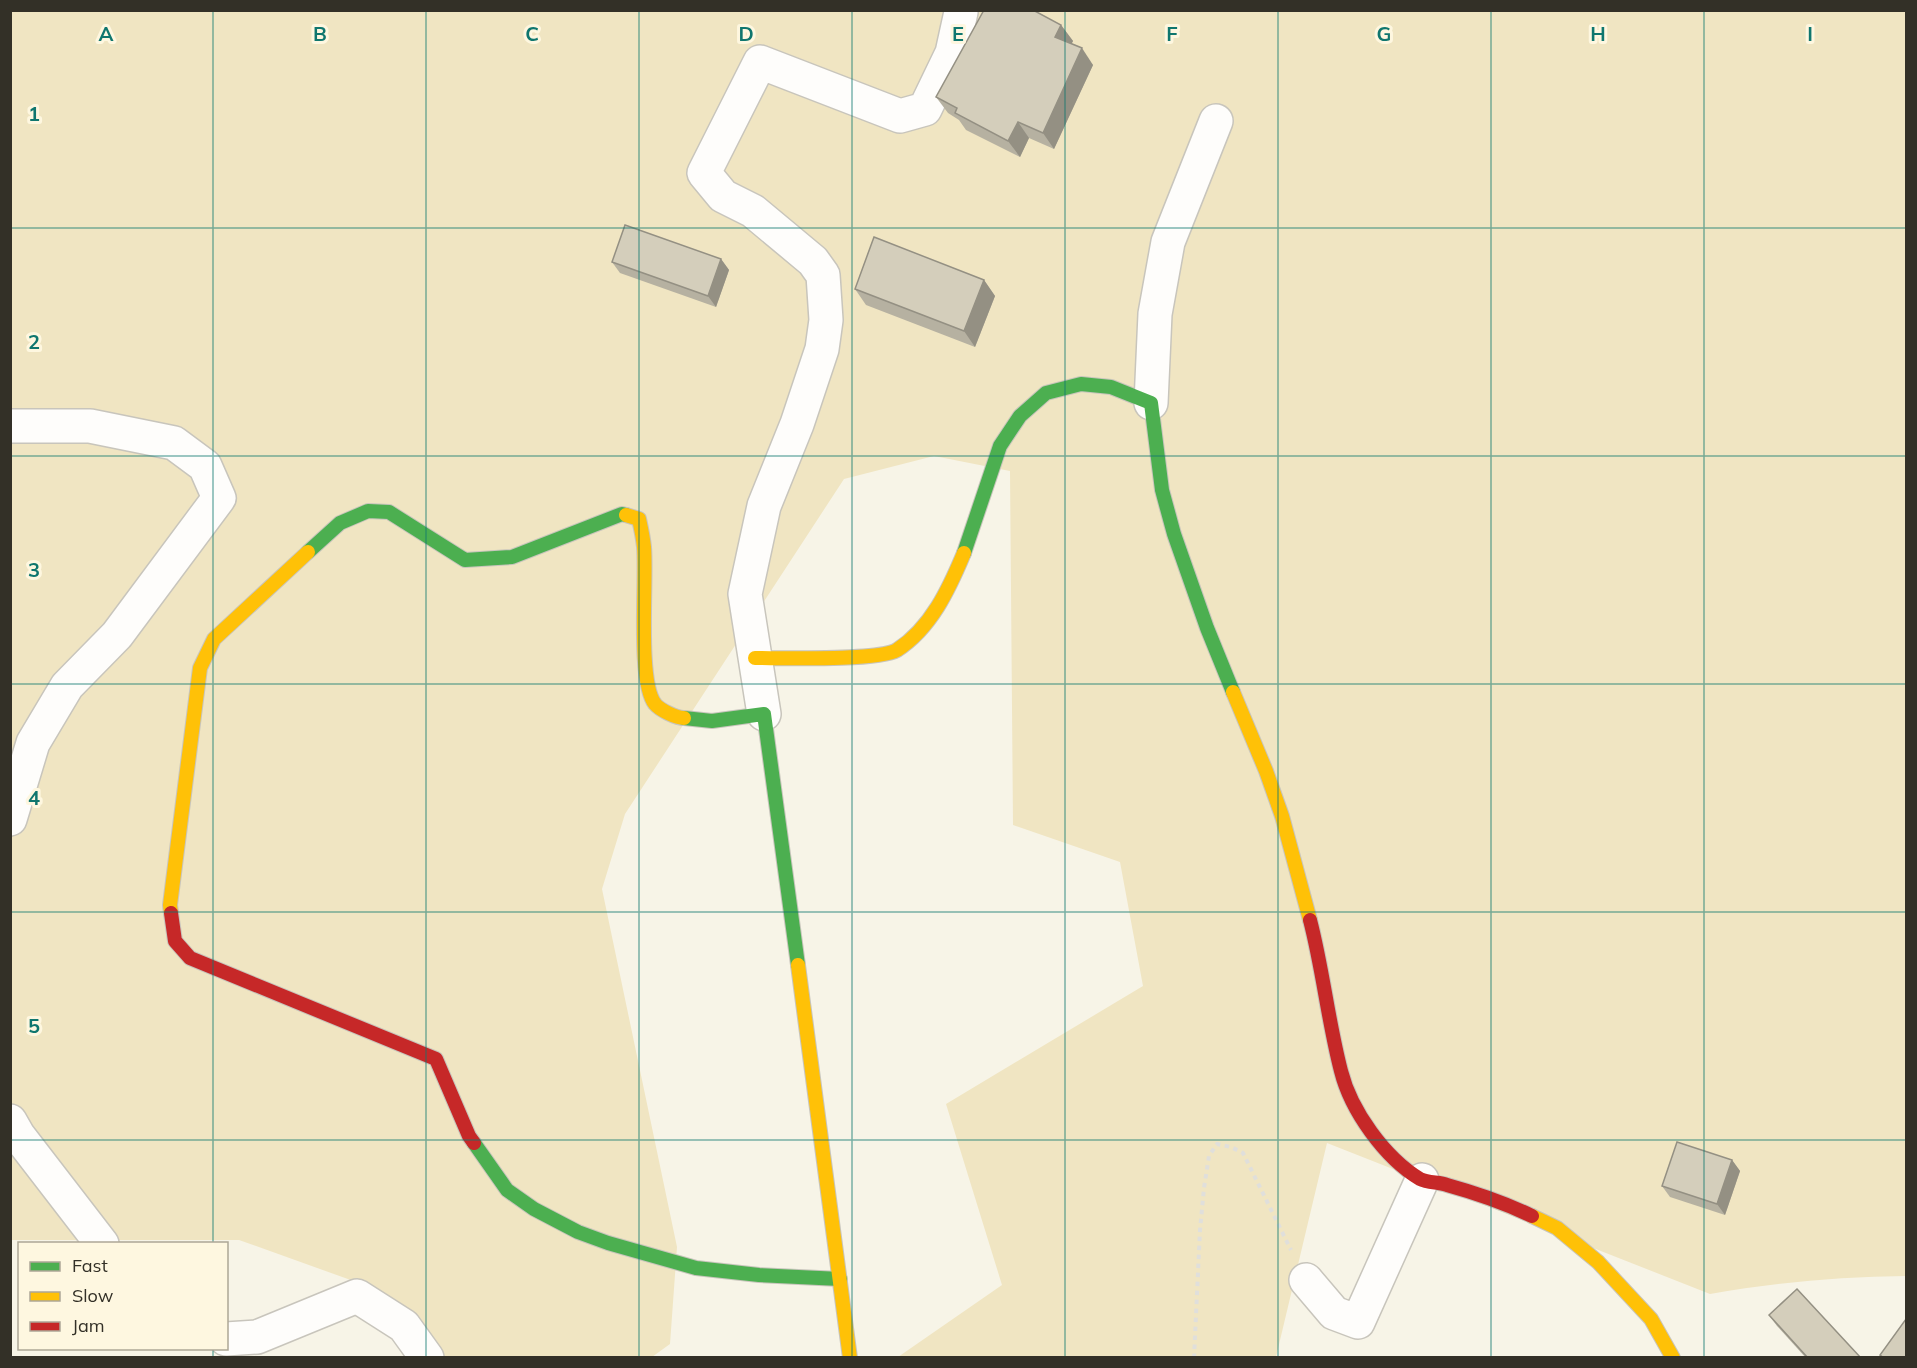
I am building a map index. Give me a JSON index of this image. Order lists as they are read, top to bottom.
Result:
{
  "legend": ["Fast", "Slow", "Jam"],
  "grid": {
    "columns": [
      "A",
      "B",
      "C",
      "D",
      "E",
      "F",
      "G",
      "H",
      "I"
    ],
    "rows": [
      "1",
      "2",
      "3",
      "4",
      "5"
    ]
  }
}
